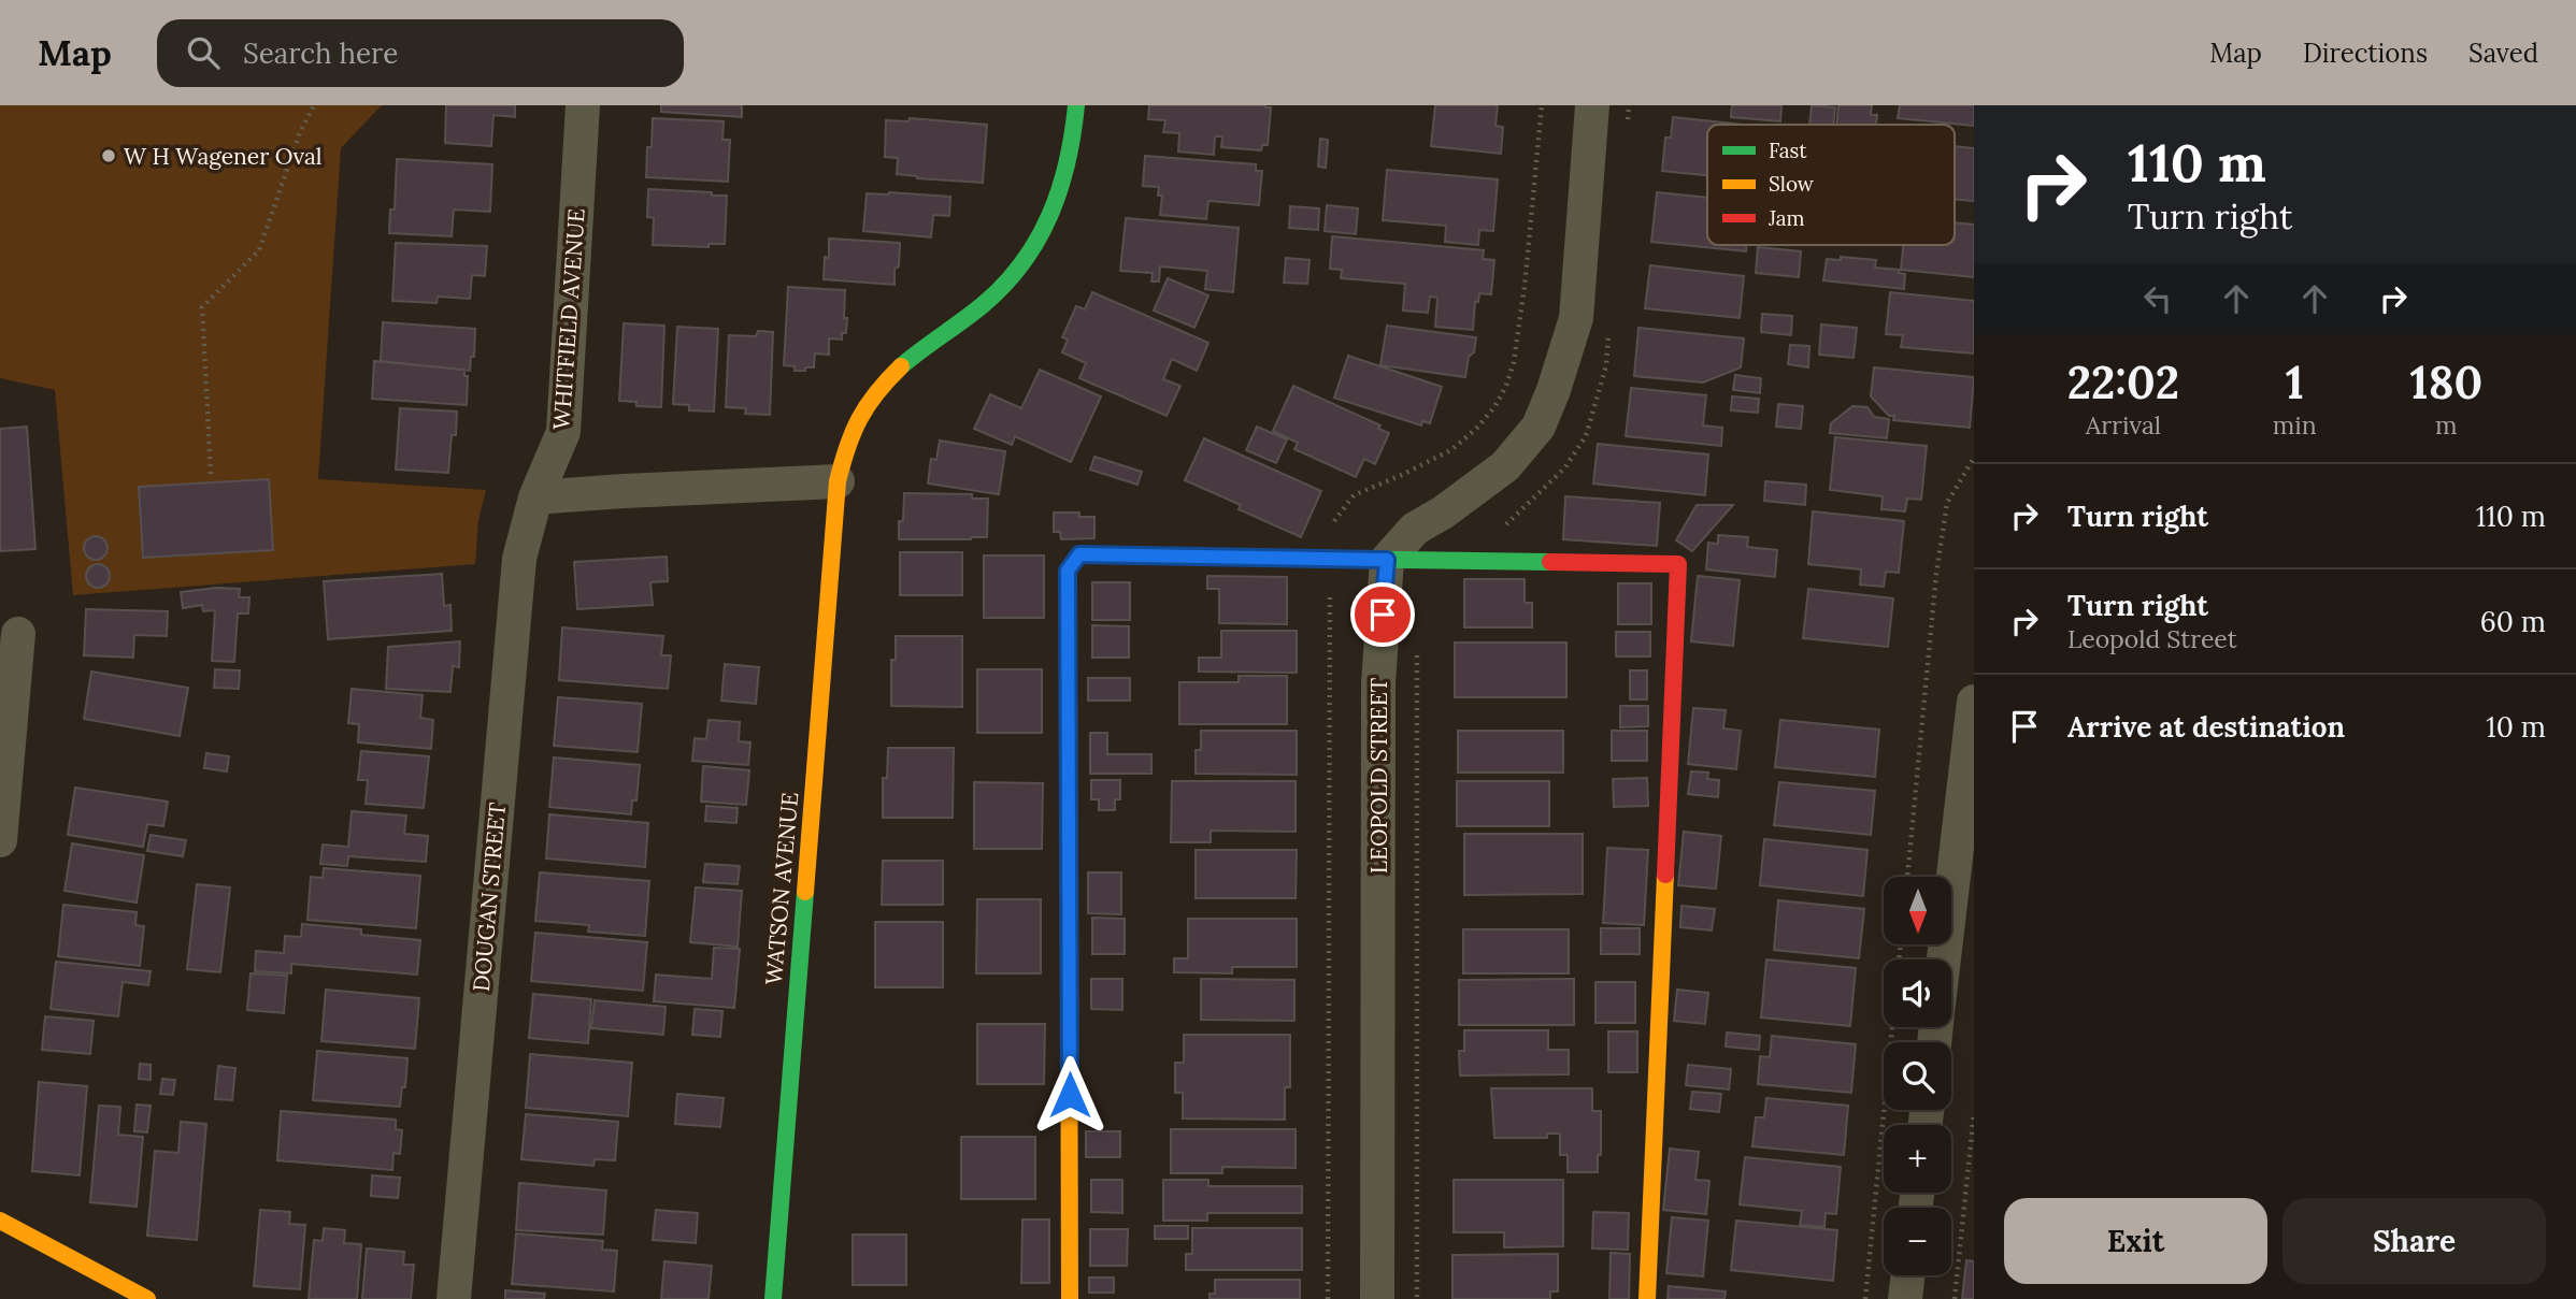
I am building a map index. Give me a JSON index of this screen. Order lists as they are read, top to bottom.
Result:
{
  "streets": {
    "street": [
      "WHITFIELD AVENUE",
      "LEOPOLD STREET",
      "WATSON AVENUE",
      "DOUGAN STREET"
    ]
  },
  "crossings": [
    ["WHITFIELD AVENUE", "DOUGAN STREET"]
  ],
  "places": ["W H Wagener Oval"],
  "legend": ["Fast", "Slow", "Jam"],
  "north": "bottom",
  "page": {
    "header": "Map",
    "search": "Search here",
    "nav": ["Map", "Directions", "Saved"],
    "turn": ["110 m", "Turn right"],
    "eta": [
      "22:02",
      "Arrival",
      "1",
      "min",
      "180",
      "m"
    ],
    "list": [
      {
        "name": "Turn right",
        "value": "110 m"
      },
      {
        "name": "Turn right",
        "note": "Leopold Street",
        "value": "60 m"
      },
      {
        "name": "Arrive at destination",
        "value": "10 m"
      }
    ],
    "map_buttons": ["+", "−"],
    "buttons": ["Exit", "Share"]
  }
}
